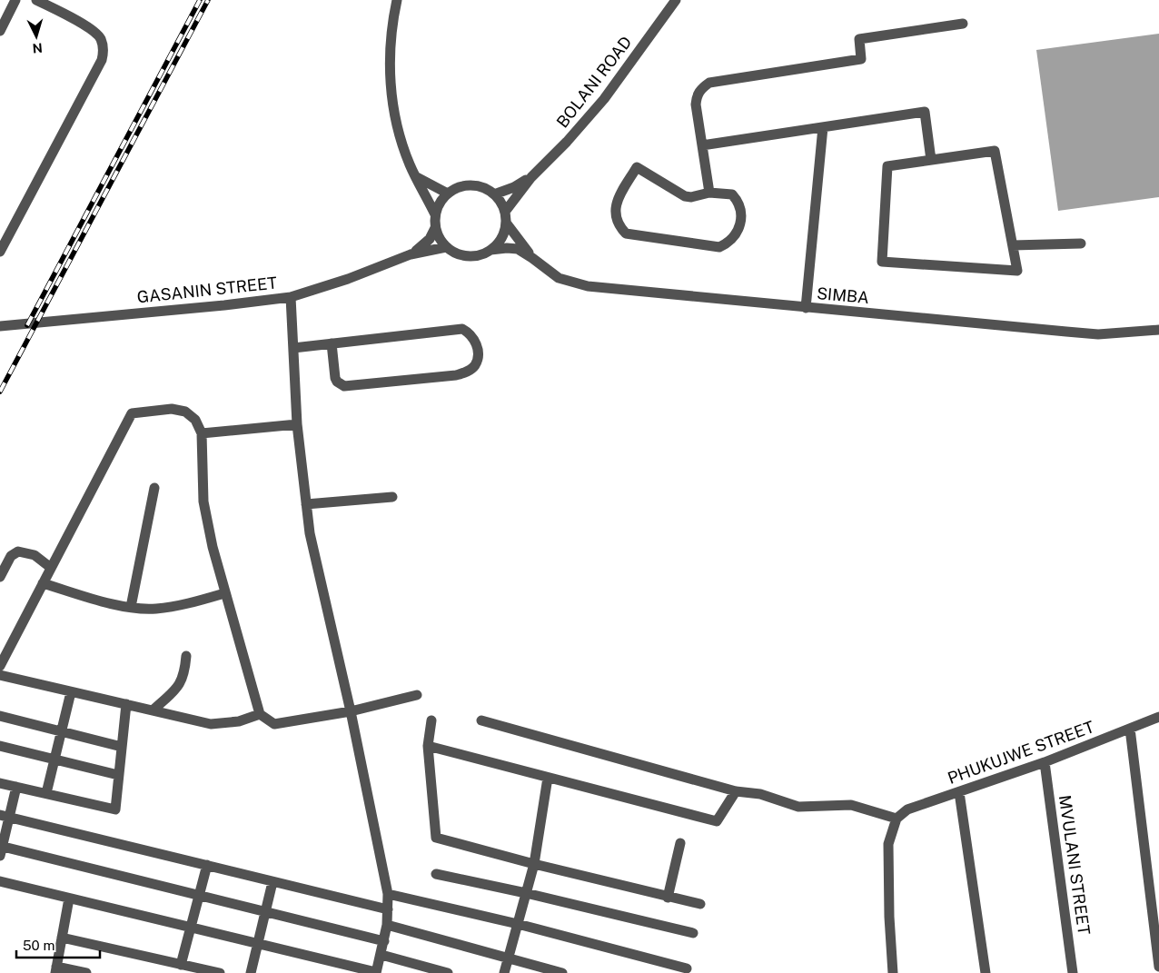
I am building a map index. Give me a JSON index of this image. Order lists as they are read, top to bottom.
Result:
{
  "streets": {
    "street": [
      "BOLANI ROAD",
      "GASANIN STREET",
      "SIMBA",
      "PHUKUJWE STREET",
      "MVULANI STREET"
    ]
  },
  "crossings": [
    ["BOLANI ROAD", "GASANIN STREET"],
    ["PHUKUJWE STREET", "MVULANI STREET"]
  ],
  "scale_bar": "50 m",
  "north": "bottom"
}
